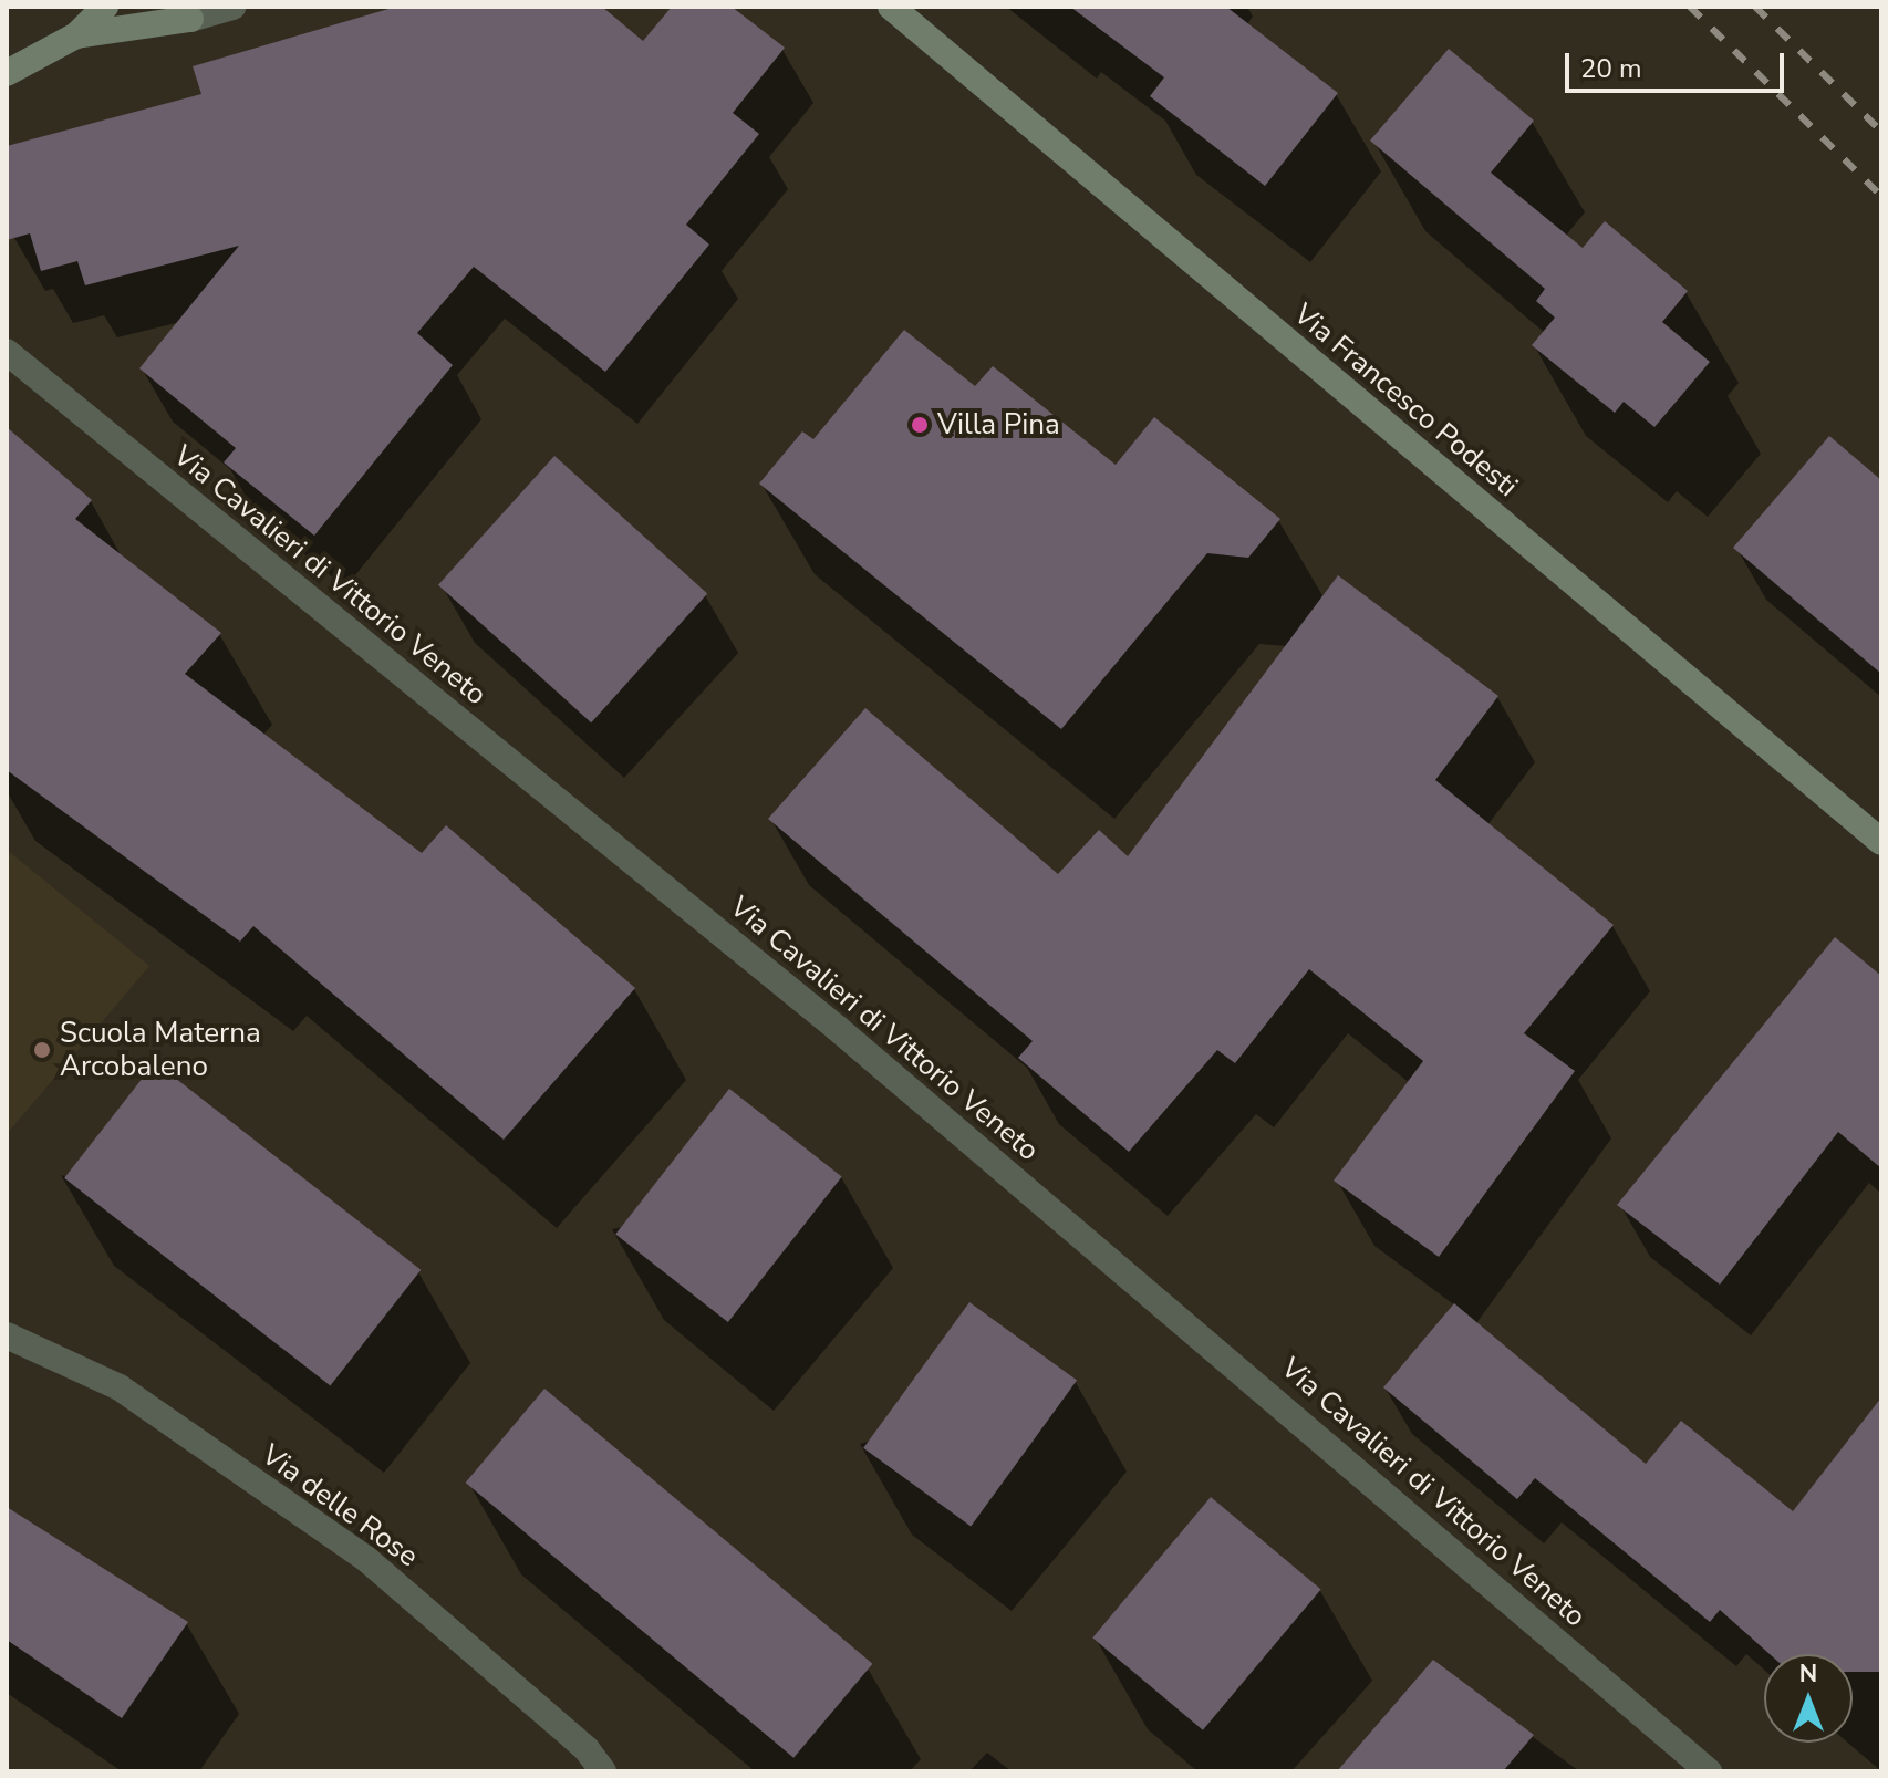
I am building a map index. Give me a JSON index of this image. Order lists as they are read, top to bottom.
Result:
{
  "streets": {
    "main road": ["Via Francesco Podesti"],
    "street": ["Via Cavalieri di Vittorio Veneto", "Via delle Rose"]
  },
  "places": ["Villa Pina", "Scuola Materna Arcobaleno"],
  "scale_bar": "20 m",
  "north": "top"
}
